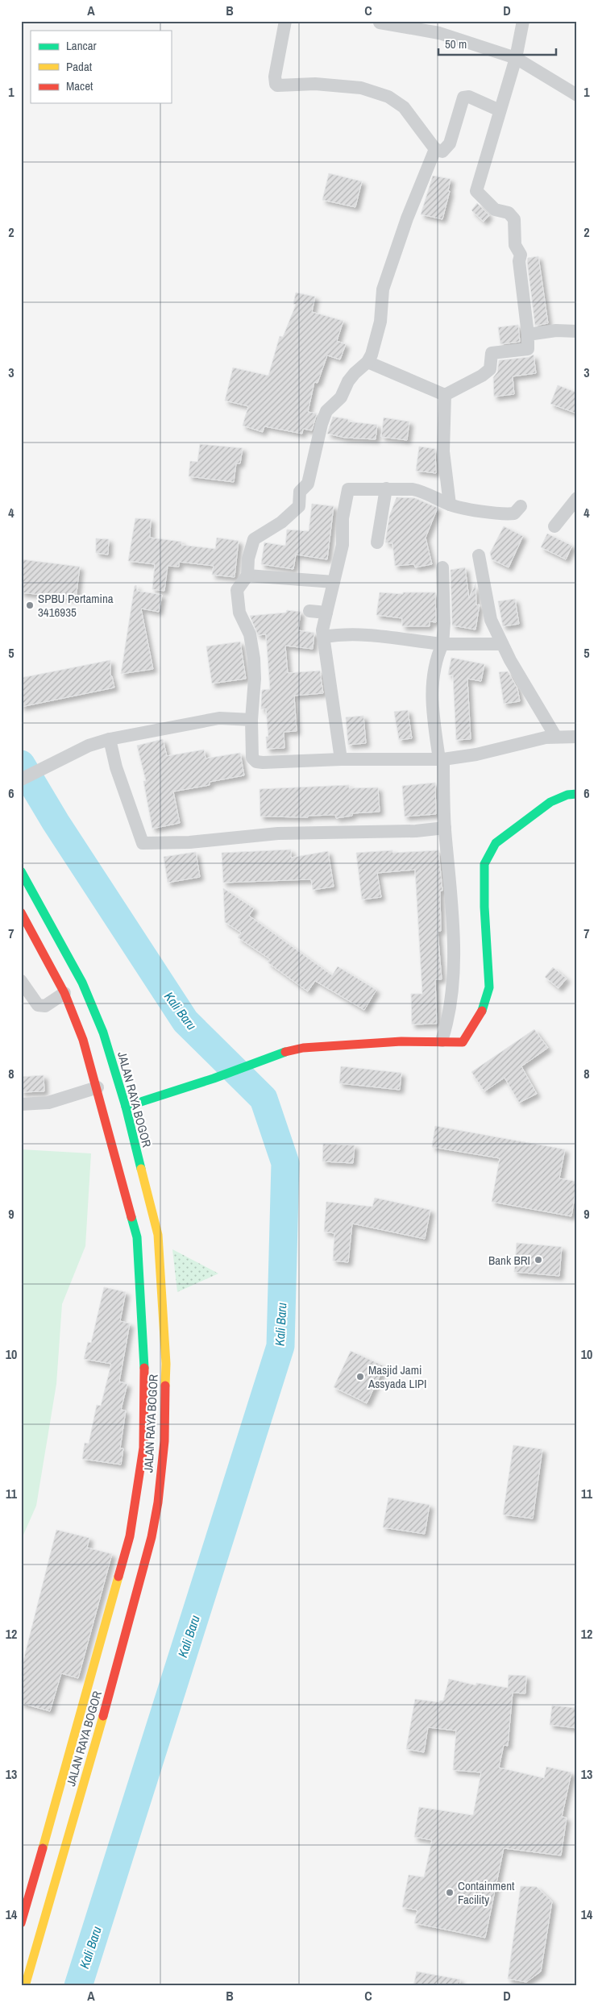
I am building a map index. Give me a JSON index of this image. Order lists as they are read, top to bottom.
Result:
{
  "streets": {
    "main road": ["JALAN RAYA BOGOR"]
  },
  "water": ["Kali Baru"],
  "places": [
    "SPBU Pertamina 3416935",
    "Bank BRI",
    "Masjid Jami Assyada LIPI",
    "Containment Facility"
  ],
  "legend": ["Lancar", "Padat", "Macet"],
  "scale_bar": "50 m",
  "grid": {
    "columns": [
      "A",
      "B",
      "C",
      "D"
    ],
    "rows": [
      "1",
      "2",
      "3",
      "4",
      "5",
      "6",
      "7",
      "8",
      "9",
      "10",
      "11",
      "12",
      "13",
      "14"
    ]
  }
}
